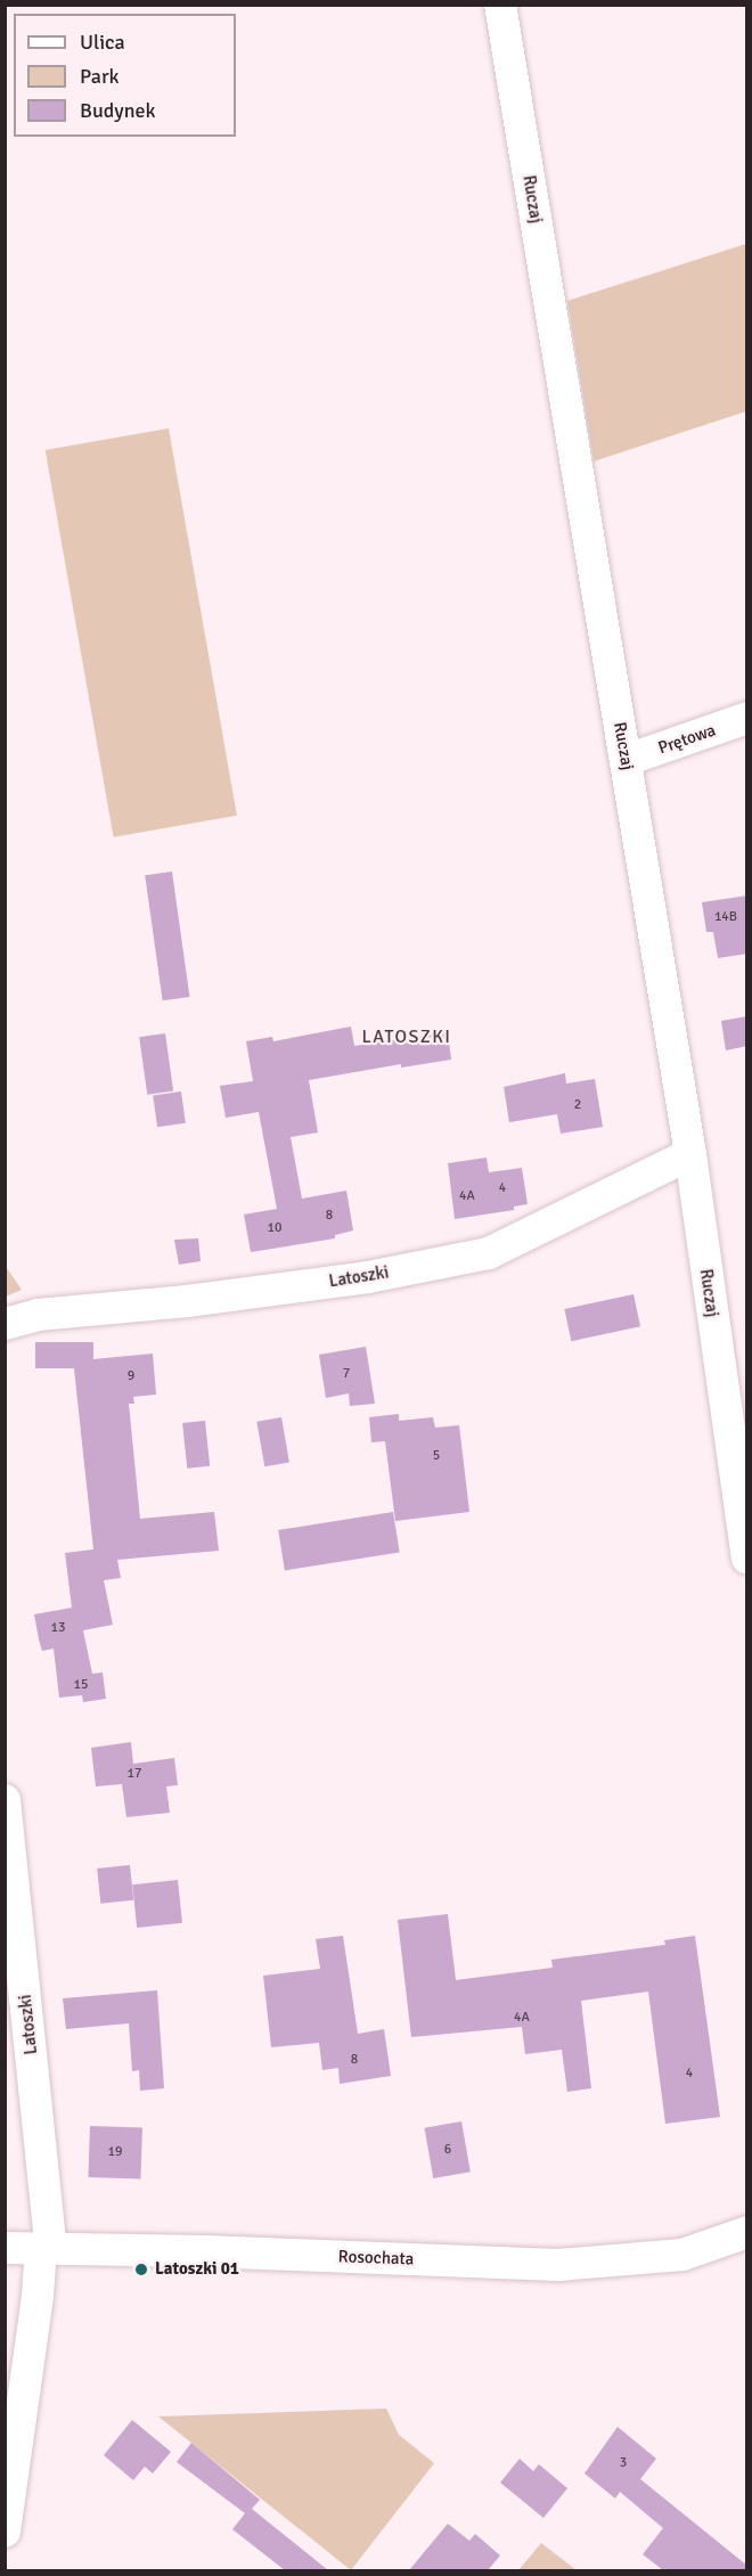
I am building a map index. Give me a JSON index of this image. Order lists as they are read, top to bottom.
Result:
{
  "streets": {
    "street": [
      "Ruczaj",
      "Prętowa",
      "Latoszki",
      "Rosochata"
    ]
  },
  "crossings": [
    ["Ruczaj", "Prętowa"],
    ["Ruczaj", "Latoszki"],
    ["Latoszki", "Rosochata"]
  ],
  "districts": ["LATOSZKI"],
  "places": ["Latoszki 01"],
  "house_numbers": [
    "14B",
    "2",
    "4",
    "4A",
    "8",
    "10",
    "7",
    "9",
    "5",
    "13",
    "15",
    "17",
    "4A",
    "8",
    "4",
    "6",
    "19",
    "3"
  ],
  "legend": ["Ulica", "Park", "Budynek"]
}
